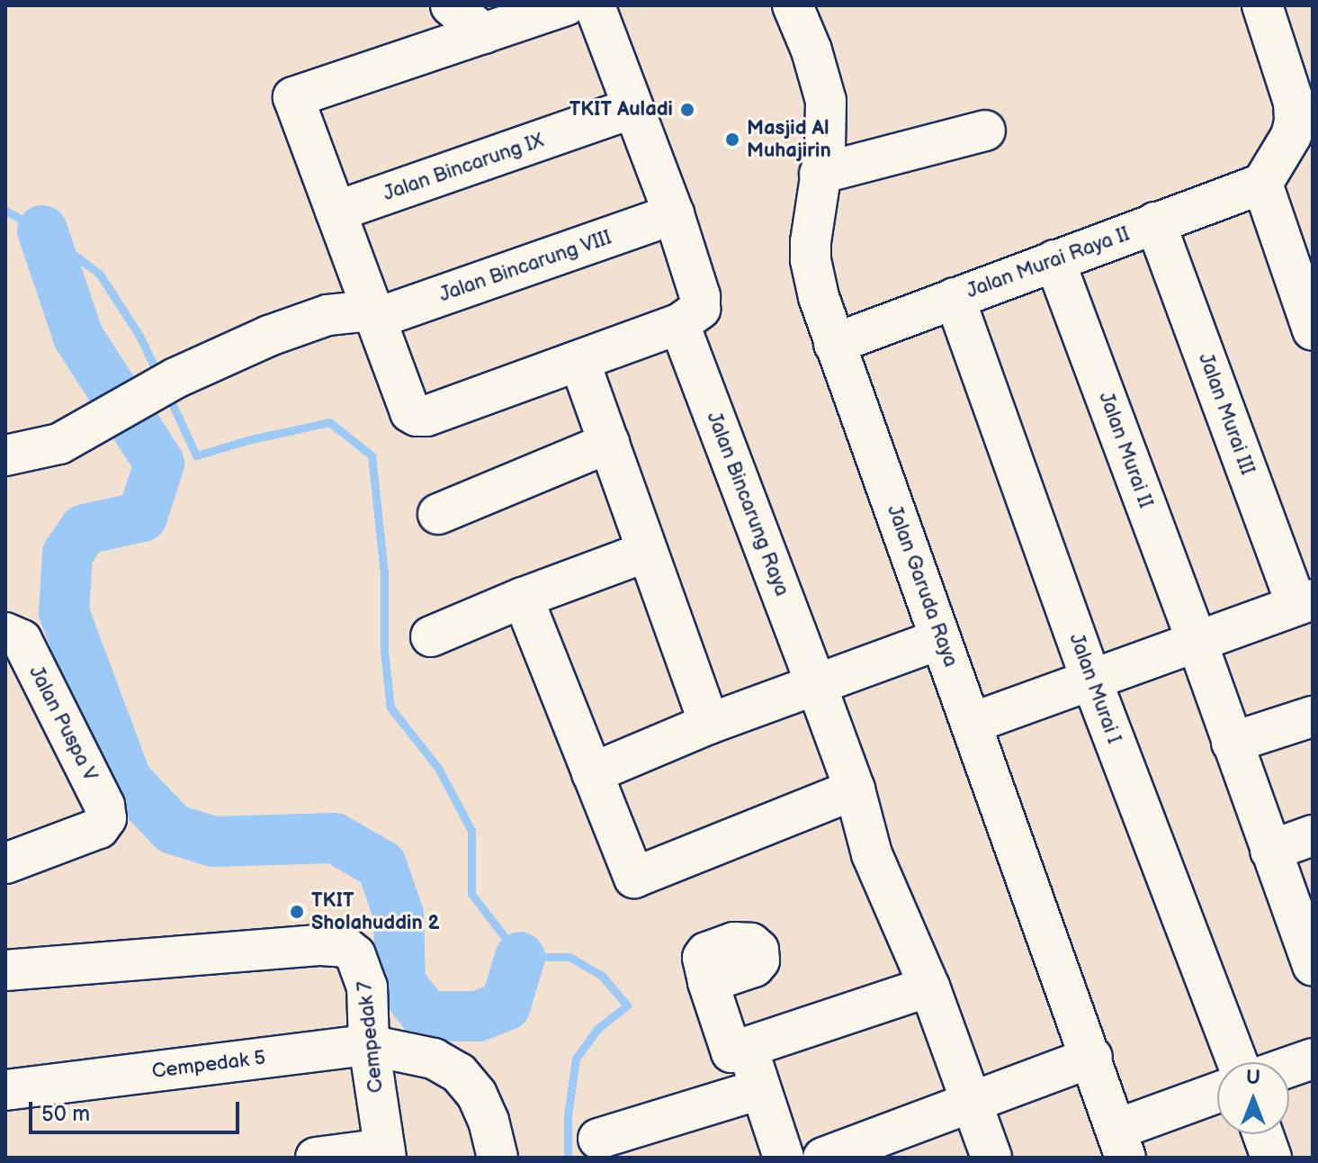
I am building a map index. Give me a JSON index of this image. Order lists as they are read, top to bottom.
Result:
{
  "streets": {
    "street": [
      "Jalan Bincarung IX",
      "Jalan Murai Raya II",
      "Jalan Bincarung VIII",
      "Jalan Murai III",
      "Jalan Murai II",
      "Jalan Bincarung Raya",
      "Jalan Garuda Raya",
      "Jalan Murai I",
      "Jalan Puspa V",
      "Cempedak 7",
      "Cempedak 5"
    ]
  },
  "crossings": [
    ["Jalan Murai Raya II", "Jalan Murai III"],
    ["Jalan Murai Raya II", "Jalan Murai II"],
    ["Jalan Murai Raya II", "Jalan Garuda Raya"],
    ["Jalan Murai Raya II", "Jalan Murai I"],
    ["Cempedak 7", "Cempedak 5"]
  ],
  "places": ["TKIT Auladi", "Masjid Al Muhajirin", "TKIT Sholahuddin 2"],
  "scale_bar": "50 m",
  "north": "top"
}
